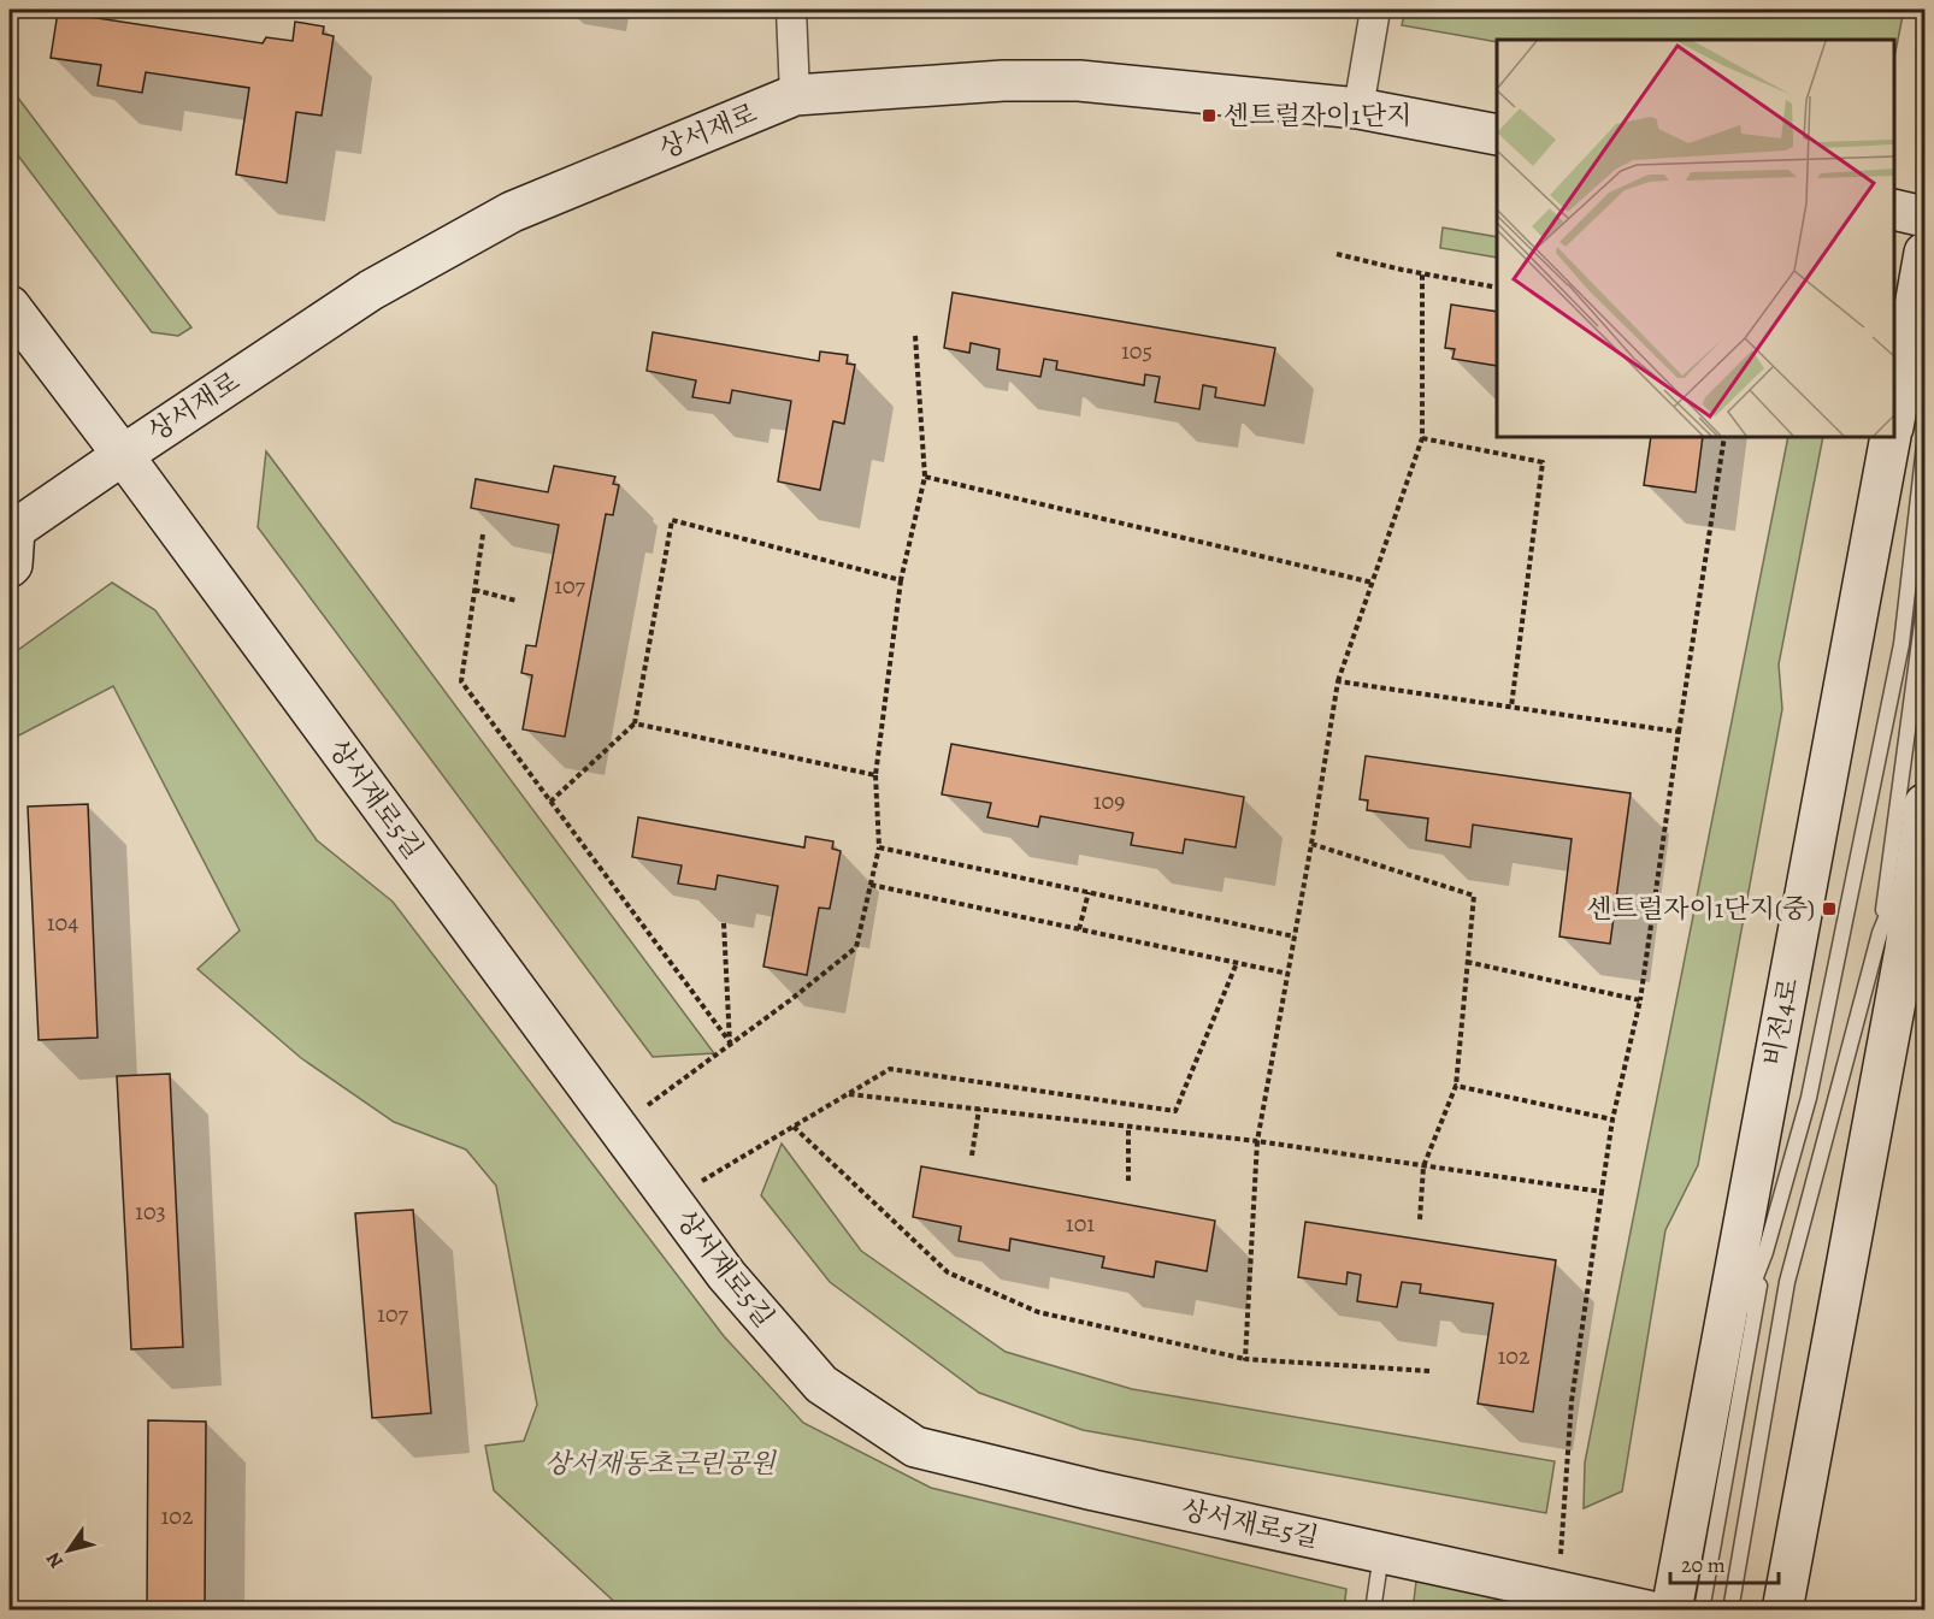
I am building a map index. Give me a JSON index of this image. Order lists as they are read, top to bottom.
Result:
{
  "streets": {
    "street": ["상서재로", "상서재로5길", "비전4로"]
  },
  "crossings": [
    ["상서재로", "상서재로5길"]
  ],
  "parks": ["상서재동초근린공원"],
  "places": {
    "transit": ["센트럴자이1단지", "센트럴자이1단지(중)"]
  },
  "house_numbers": [
    "105",
    "107",
    "109",
    "104",
    "103",
    "101",
    "107",
    "102",
    "102"
  ],
  "scale_bar": "20 m",
  "north": "bottom left"
}
